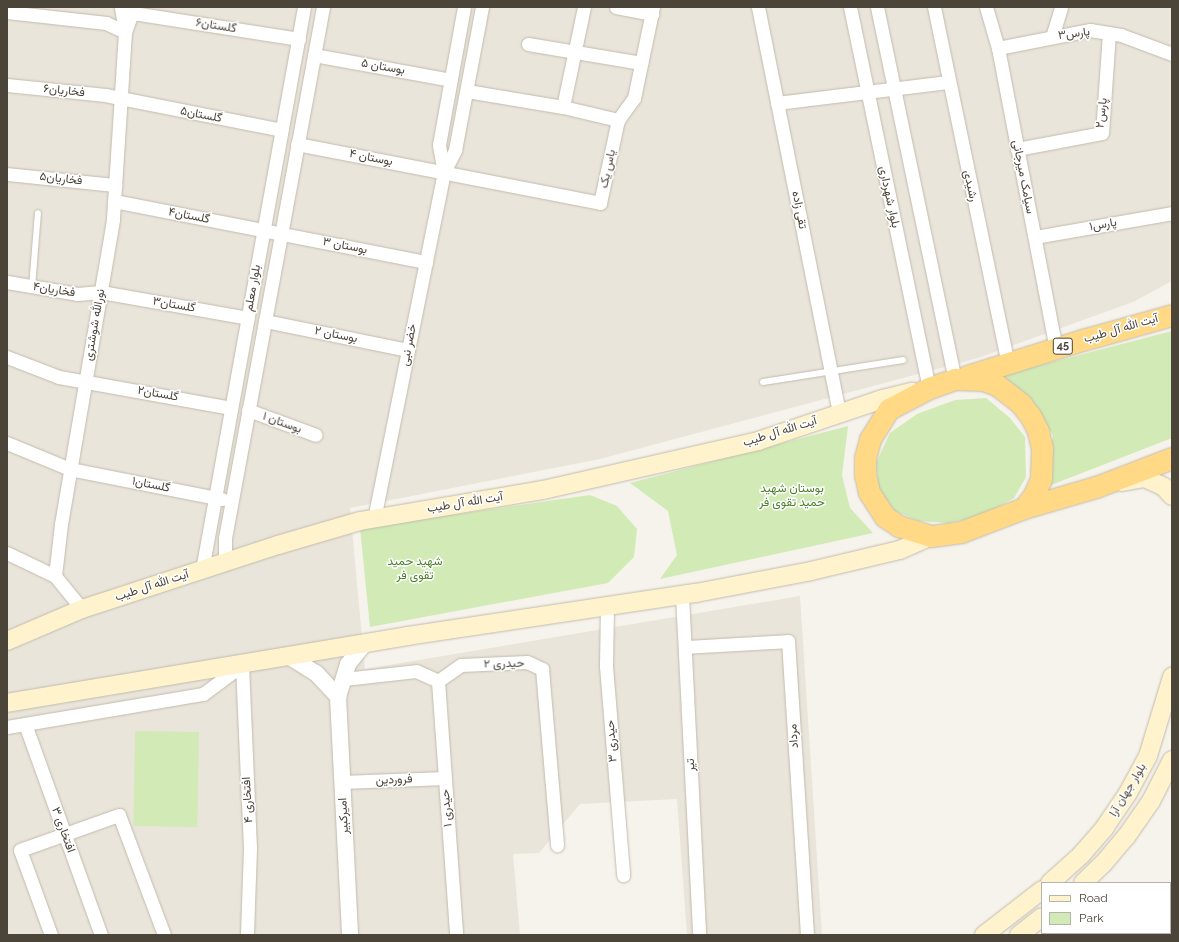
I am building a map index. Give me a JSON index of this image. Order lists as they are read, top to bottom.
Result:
{
  "streets": {
    "highway": ["آیت الله آل طیب", "45"],
    "main road": ["بلوار جهان آرا"],
    "street": [
      "گلستان۶",
      "پارس۳",
      "بوستان ۵",
      "فخاریان۶",
      "پارس۲",
      "گلستان۵",
      "بوستان ۴",
      "یاس یک",
      "سیامک میرجانی",
      "فخاریان۵",
      "رشیدی",
      "بلوار شهرداری",
      "تقی زاده",
      "گلستان۴",
      "پارس۱",
      "بوستان ۳",
      "بلوار معلم",
      "فخاریان۴",
      "گلستان۳",
      "نورالله شوشتری",
      "بوستان ۲",
      "خضر نبی",
      "گلستان۲",
      "بوستان ۱",
      "گلستان۱",
      "حیدری ۲",
      "مرداد",
      "حیدری ۳",
      "تیر",
      "فروردین",
      "افتخاری ۴",
      "حیدری ۱",
      "امیرکبیر",
      "افتخاری ۳"
    ]
  },
  "crossings": [
    ["گلستان۶", "بلوار معلم"],
    ["گلستان۶", "نورالله شوشتری"],
    ["پارس۳", "پارس۲"],
    ["پارس۳", "سیامک میرجانی"],
    ["بوستان ۵", "بلوار معلم"],
    ["بوستان ۵", "خضر نبی"],
    ["فخاریان۶", "گلستان۵"],
    ["فخاریان۶", "نورالله شوشتری"],
    ["پارس۲", "سیامک میرجانی"],
    ["گلستان۵", "بلوار معلم"],
    ["گلستان۵", "نورالله شوشتری"],
    ["بوستان ۴", "یاس یک"],
    ["بوستان ۴", "بلوار معلم"],
    ["بوستان ۴", "خضر نبی"],
    ["یاس یک", "خضر نبی"],
    ["سیامک میرجانی", "پارس۱"],
    ["سیامک میرجانی", "آیت الله آل طیب"],
    ["فخاریان۵", "نورالله شوشتری"],
    ["رشیدی", "آیت الله آل طیب"],
    ["بلوار شهرداری", "آیت الله آل طیب"],
    ["تقی زاده", "آیت الله آل طیب"],
    ["گلستان۴", "بوستان ۳"],
    ["گلستان۴", "بلوار معلم"],
    ["گلستان۴", "نورالله شوشتری"],
    ["بوستان ۳", "بلوار معلم"],
    ["بوستان ۳", "خضر نبی"],
    ["بلوار معلم", "گلستان۳"],
    ["بلوار معلم", "آیت الله آل طیب"],
    ["بلوار معلم", "بوستان ۲"],
    ["بلوار معلم", "گلستان۲"],
    ["بلوار معلم", "بوستان ۱"],
    ["بلوار معلم", "گلستان۱"],
    ["فخاریان۴", "گلستان۳"],
    ["فخاریان۴", "نورالله شوشتری"],
    ["گلستان۳", "نورالله شوشتری"],
    ["نورالله شوشتری", "گلستان۲"],
    ["نورالله شوشتری", "گلستان۱"],
    ["آیت الله آل طیب", "خضر نبی"],
    ["بوستان ۲", "خضر نبی"],
    ["حیدری ۲", "حیدری ۱"],
    ["مرداد", "تیر"],
    ["فروردین", "حیدری ۱"],
    ["فروردین", "امیرکبیر"]
  ],
  "parks": ["بوستان شهید حمید تقوی فر", "شهید حمید تقوی فر"],
  "legend": ["Road", "Park"]
}
